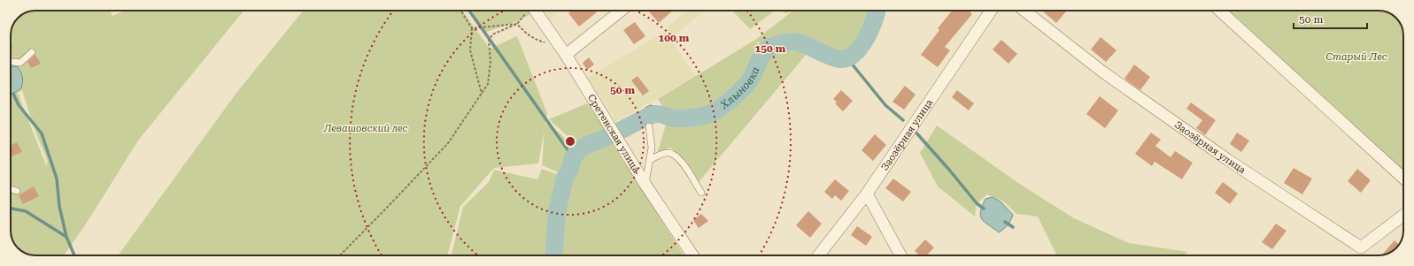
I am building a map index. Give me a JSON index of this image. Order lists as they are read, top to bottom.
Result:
{
  "streets": {
    "street": ["Сретенская улица", "Заозёрная улица"]
  },
  "water": ["Хлыновка"],
  "parks": ["Старый Лес", "Левашовский лес"],
  "scale_bar": "50 m",
  "rings": ["100 m", "150 m", "50 m"]
}
